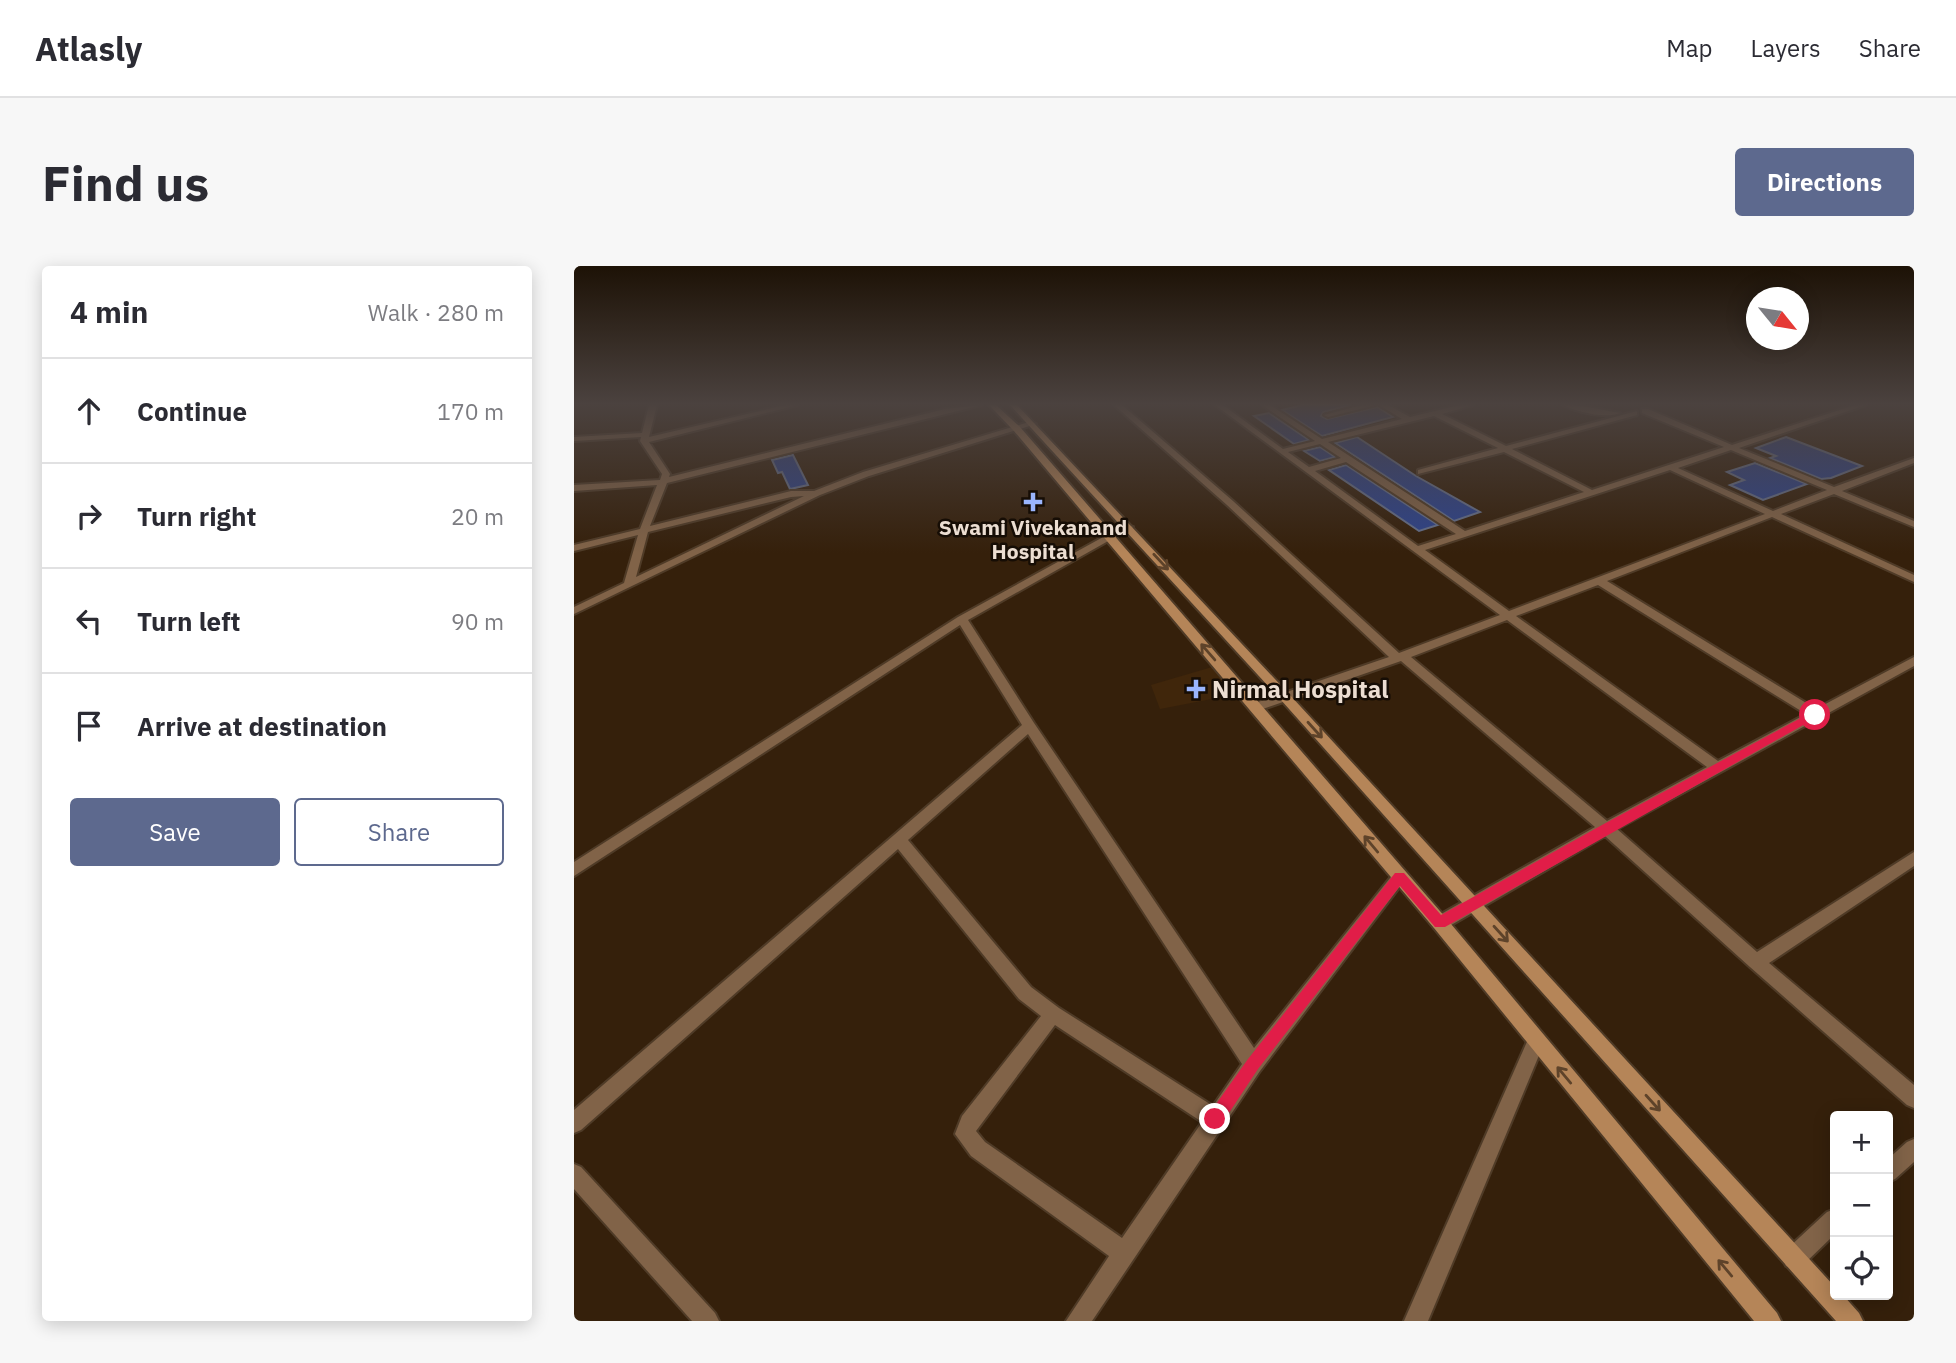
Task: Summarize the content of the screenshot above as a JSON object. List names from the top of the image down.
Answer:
{
  "places": {
    "health": ["Swami Vivekanand Hospital", "Nirmal Hospital"]
  },
  "north": "bottom right",
  "page": {
    "header": "Atlasly",
    "nav": ["Map", "Layers", "Share"],
    "buttons": [
      "Directions",
      ["Save", "Share"]
    ],
    "title": "Find us",
    "heading": ["4 min", "Walk · 280 m"],
    "list": [
      ["Continue", "170 m"],
      ["Turn right", "20 m"],
      ["Turn left", "90 m"],
      "Arrive at destination"
    ],
    "map_buttons": ["+", "−"]
  }
}
